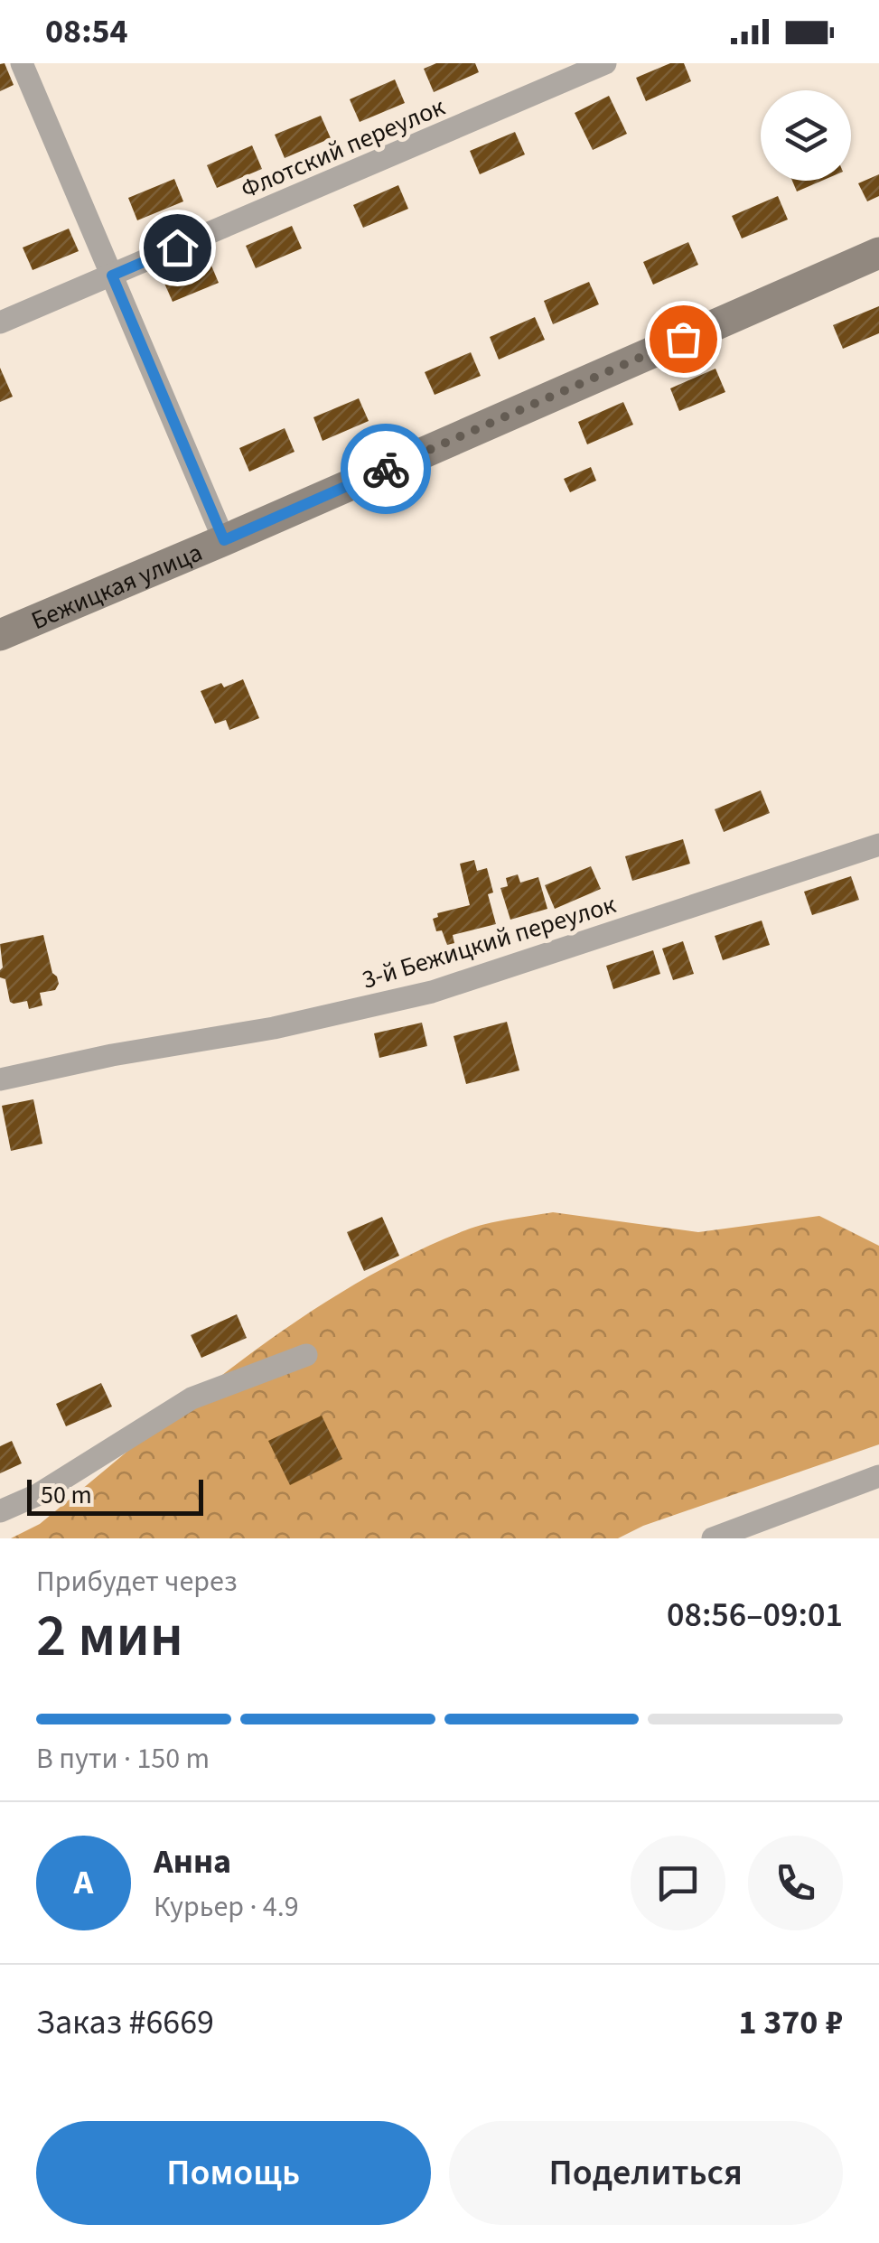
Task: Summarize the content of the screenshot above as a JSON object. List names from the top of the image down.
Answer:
{
  "streets": {
    "street": ["Флотский переулок", "Бежицкая улица", "3-й Бежицкий переулок"]
  },
  "scale_bar": "50 m",
  "page": {
    "status": "08:54",
    "scale": "50 m",
    "heading": ["2 мин", "Прибудет через", "08:56–09:01"],
    "panel": [
      "Анна",
      "Курьер · 4.9",
      "Заказ #6669",
      "1 370 ₽"
    ],
    "bar": "В пути · 150 m",
    "round": "А",
    "buttons": ["Помощь", "Поделиться"]
  }
}
